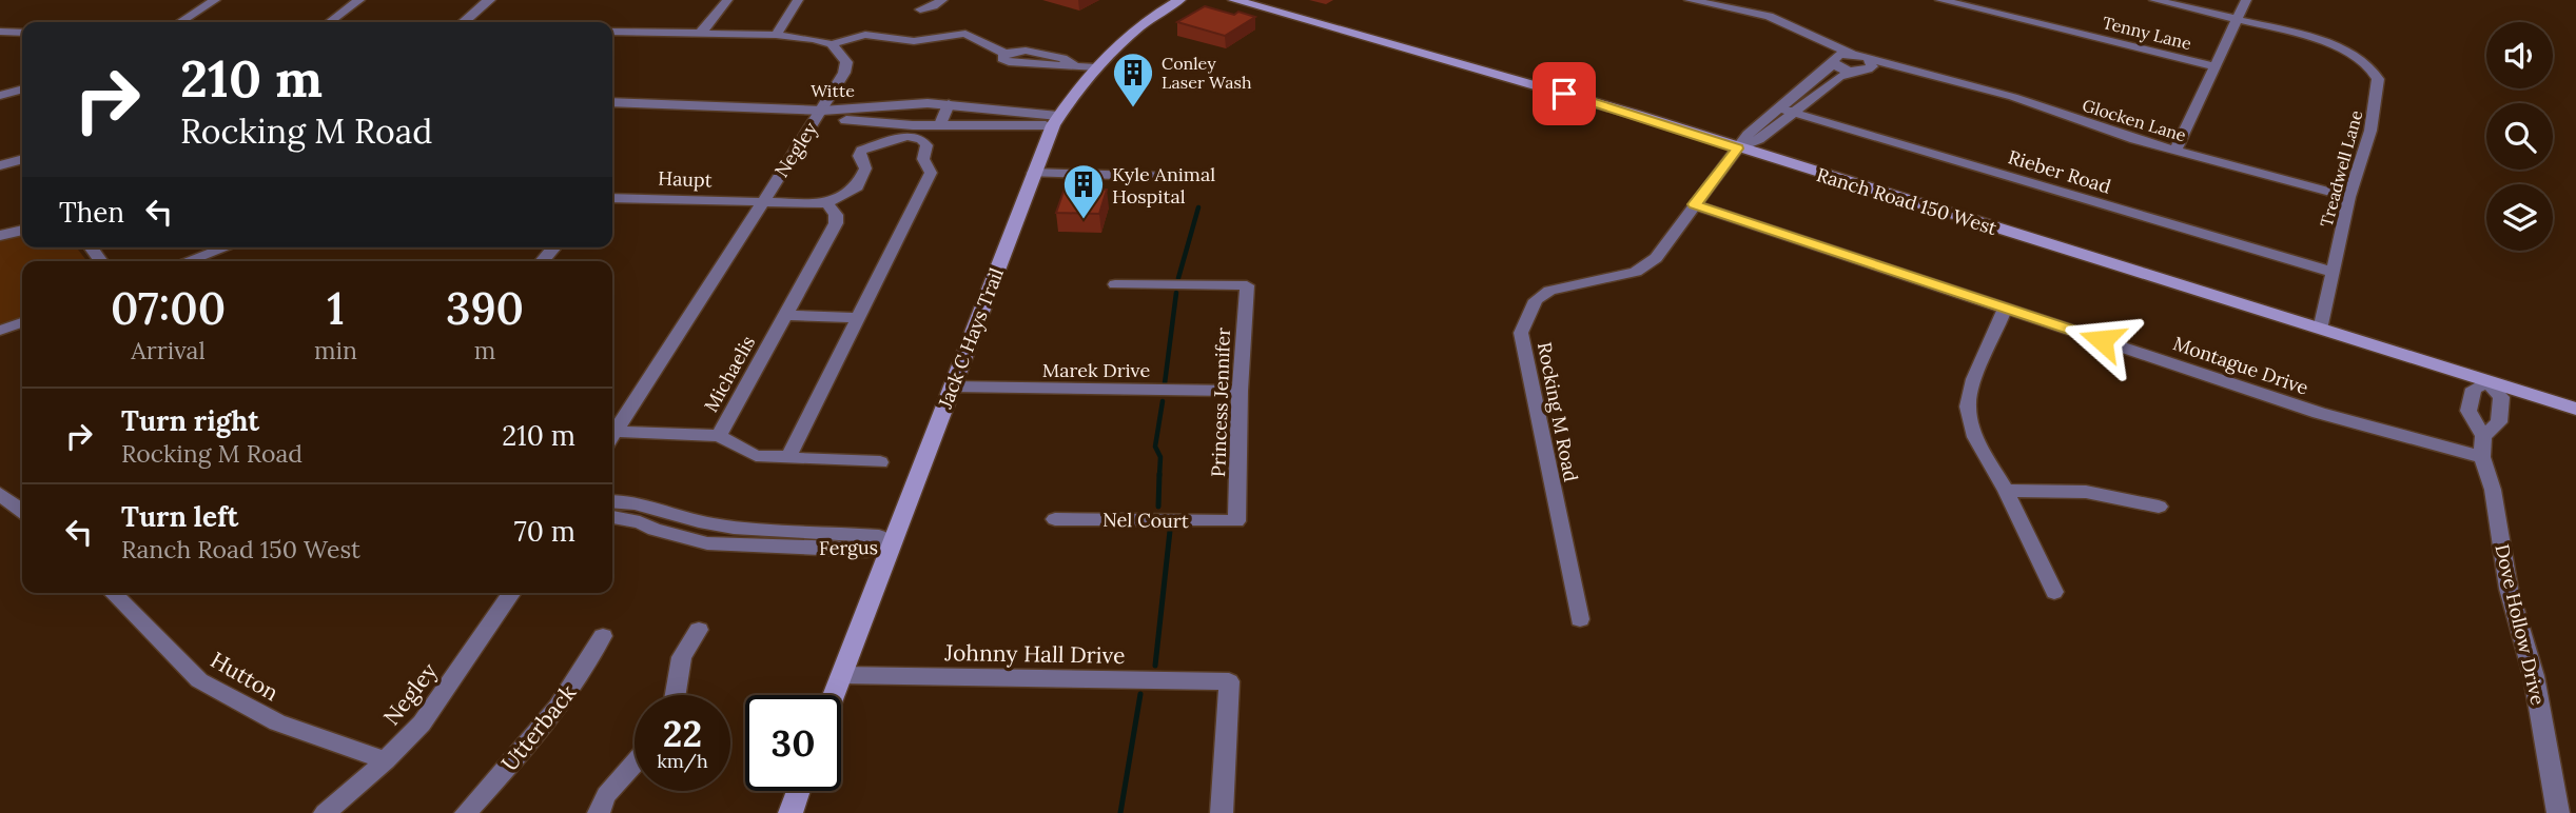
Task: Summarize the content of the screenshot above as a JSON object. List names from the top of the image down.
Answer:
{
  "streets": {
    "main road": ["Ranch Road 150 West", "Jack C Hays Trail"],
    "street": [
      "Tenny Lane",
      "Witte",
      "Glocken Lane",
      "Negley",
      "Treadwell Lane",
      "Rieber Road",
      "Haupt",
      "Montague Drive",
      "Marek Drive",
      "Michaelis",
      "Princess Jennifer",
      "Rocking M Road",
      "Nel Court",
      "Fergus",
      "Dove Hollow Drive",
      "Johnny Hall Drive",
      "Hutton",
      "Utterback"
    ]
  },
  "crossings": [
    ["Witte", "Negley"],
    ["Witte", "Jack C Hays Trail"],
    ["Glocken Lane", "Treadwell Lane"],
    ["Negley", "Haupt"],
    ["Negley", "Hutton"],
    ["Treadwell Lane", "Rieber Road"],
    ["Treadwell Lane", "Ranch Road 150 West"],
    ["Rieber Road", "Rocking M Road"],
    ["Haupt", "Michaelis"],
    ["Ranch Road 150 West", "Rocking M Road"],
    ["Ranch Road 150 West", "Dove Hollow Drive"],
    ["Jack C Hays Trail", "Marek Drive"],
    ["Jack C Hays Trail", "Fergus"],
    ["Jack C Hays Trail", "Johnny Hall Drive"],
    ["Montague Drive", "Rocking M Road"],
    ["Montague Drive", "Dove Hollow Drive"],
    ["Marek Drive", "Princess Jennifer"],
    ["Princess Jennifer", "Nel Court"]
  ],
  "places": {
    "building": ["Conley Laser Wash", "Kyle Animal Hospital"]
  },
  "page": {
    "turn": ["210 m", "Rocking M Road"],
    "then": "Then",
    "eta": [
      "07:00",
      "Arrival",
      "1",
      "min",
      "390",
      "m"
    ],
    "list": [
      {
        "name": "Turn right",
        "note": "Rocking M Road",
        "value": "210 m"
      },
      {
        "name": "Turn left",
        "note": "Ranch Road 150 West",
        "value": "70 m"
      }
    ],
    "speed": "22 km/h",
    "limit": "30"
  }
}
